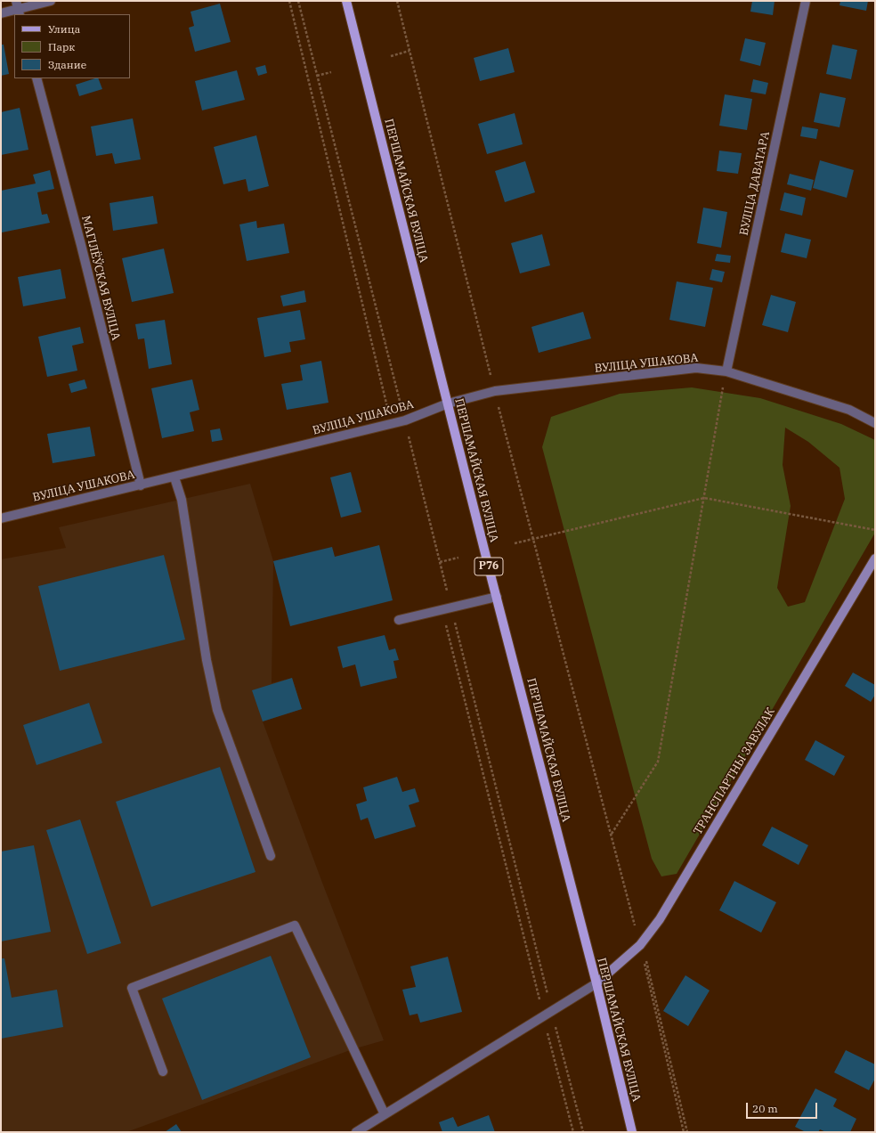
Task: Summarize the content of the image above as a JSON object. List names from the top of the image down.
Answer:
{
  "streets": {
    "main road": ["ПЕРШАМАЙСКАЯ ВУЛІЦА", "Р76", "ТРАНСПАРТНЫ ЗАВУЛАК"],
    "street": ["ВУЛІЦА ДАВАТАРА", "МАГІЛЁЎСКАЯ ВУЛІЦА", "ВУЛІЦА УШАКОВА"]
  },
  "crossings": [
    ["ВУЛІЦА ДАВАТАРА", "ВУЛІЦА УШАКОВА"],
    ["ПЕРШАМАЙСКАЯ ВУЛІЦА", "ВУЛІЦА УШАКОВА"],
    ["ПЕРШАМАЙСКАЯ ВУЛІЦА", "ТРАНСПАРТНЫ ЗАВУЛАК"],
    ["МАГІЛЁЎСКАЯ ВУЛІЦА", "ВУЛІЦА УШАКОВА"]
  ],
  "legend": ["Улица", "Парк", "Здание"],
  "scale_bar": "20 m"
}
